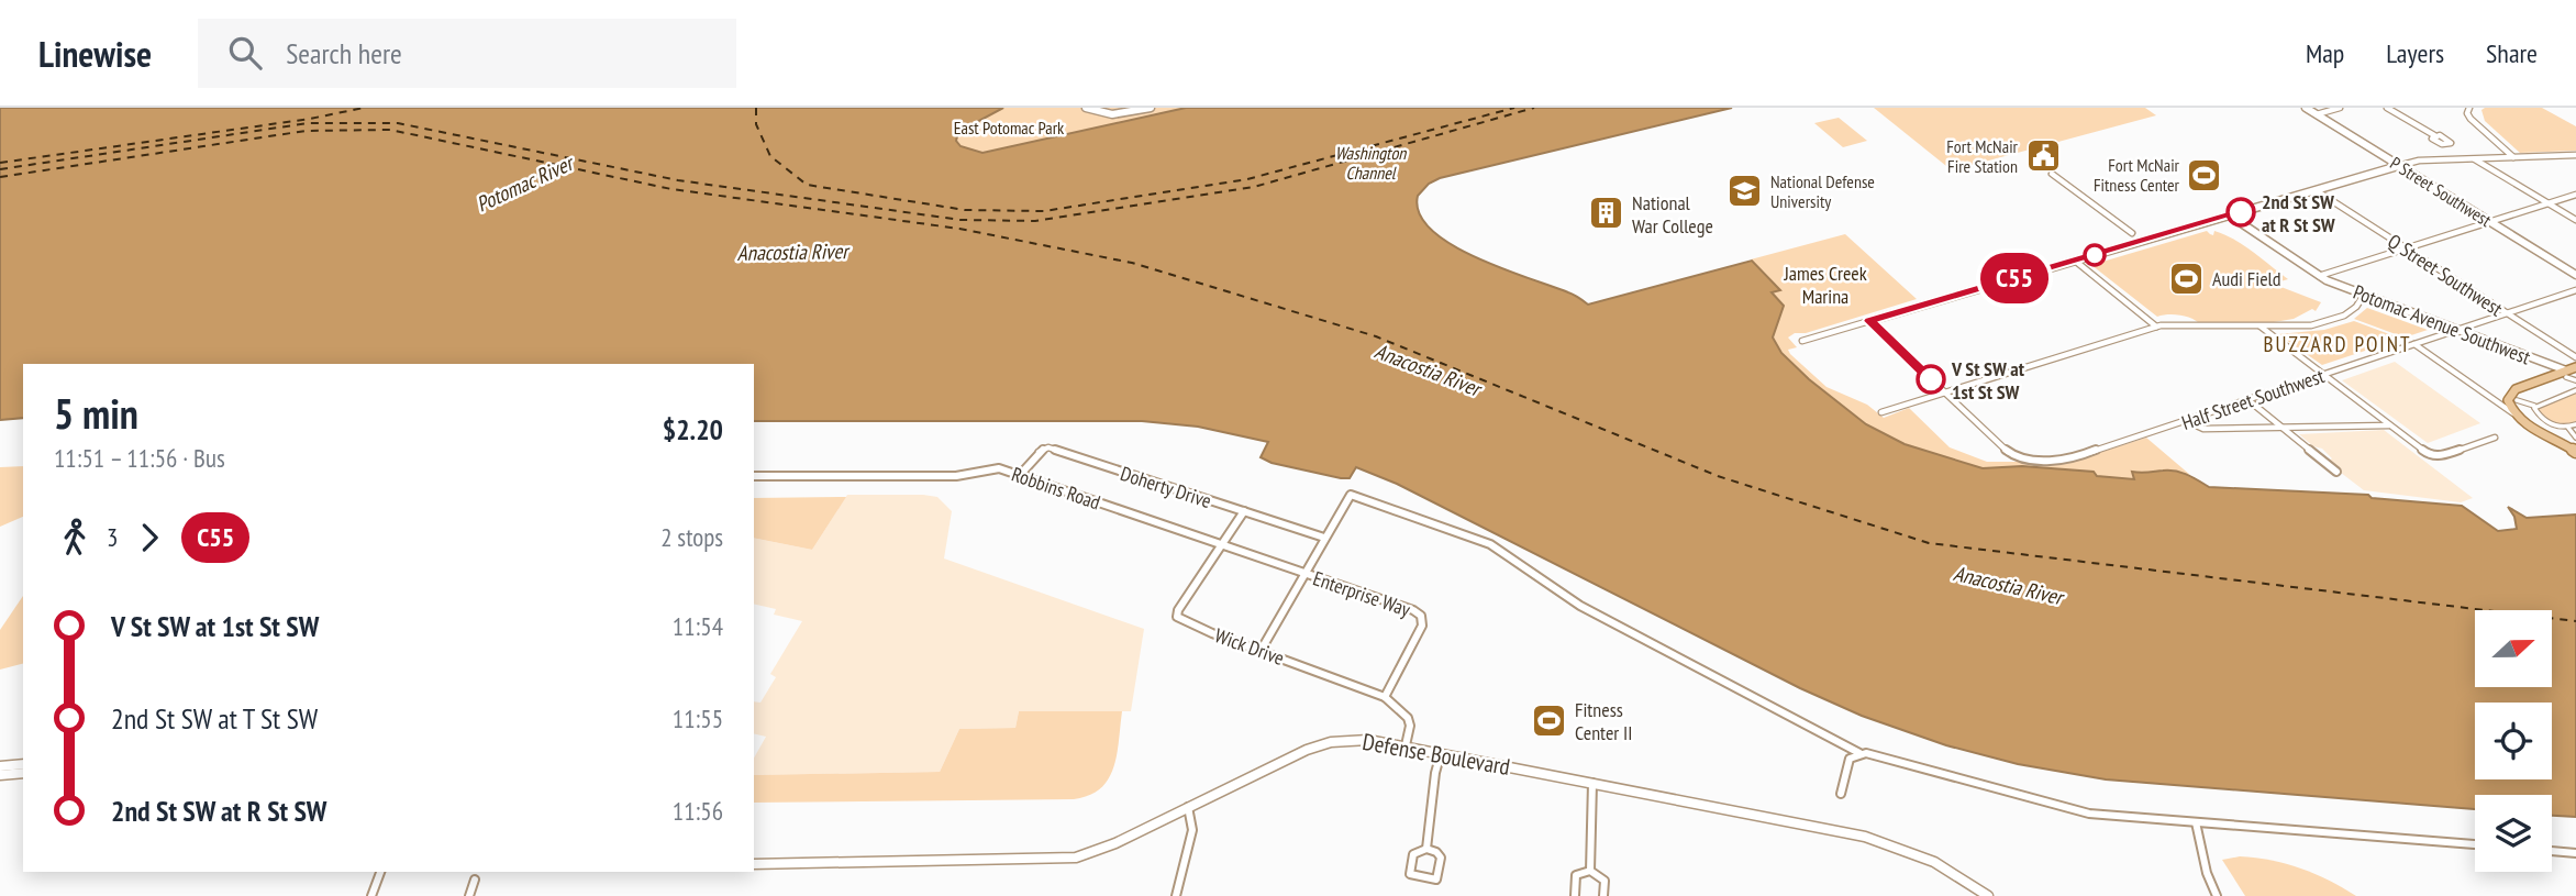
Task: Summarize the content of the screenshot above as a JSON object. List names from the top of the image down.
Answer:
{
  "streets": {
    "street": [
      "P Street Southwest",
      "Q Street Southwest",
      "Potomac Avenue Southwest",
      "Half Street Southwest",
      "Doherty Drive",
      "Robbins Road",
      "Enterprise Way",
      "Wick Drive",
      "Defense Boulevard"
    ]
  },
  "crossings": [
    ["Q Street Southwest", "Half Street Southwest"],
    ["Potomac Avenue Southwest", "Half Street Southwest"],
    ["Doherty Drive", "Robbins Road"],
    ["Doherty Drive", "Wick Drive"],
    ["Robbins Road", "Enterprise Way"],
    ["Robbins Road", "Wick Drive"],
    ["Enterprise Way", "Wick Drive"],
    ["Wick Drive", "Defense Boulevard"]
  ],
  "districts": ["BUZZARD POINT"],
  "water": ["Washington Channel", "Potomac River", "Anacostia River"],
  "parks": ["East Potomac Park", "James Creek Marina"],
  "places": {
    "public building": ["Fort McNair Fire Station"],
    "sports": ["Fort McNair Fitness Center", "Audi Field", "Fitness Center II"],
    "school or university": ["National Defense University"],
    "other": ["2nd St SW at R St SW", "V St SW at 1st St SW"],
    "building": ["National War College"]
  },
  "lines": ["bus line C55"],
  "north": "right",
  "page": {
    "header": "Linewise",
    "search": "Search here",
    "nav": ["Map", "Layers", "Share"],
    "on_map": "C55",
    "heading": ["5 min", "11:51 – 11:56 · Bus", "$2.20"],
    "legs": ["3", "C55", "2 stops"],
    "list": [
      {
        "name": "V St SW at 1st St SW",
        "value": "11:54"
      },
      {
        "name": "2nd St SW at T St SW",
        "value": "11:55"
      },
      {
        "name": "2nd St SW at R St SW",
        "value": "11:56"
      }
    ]
  }
}
